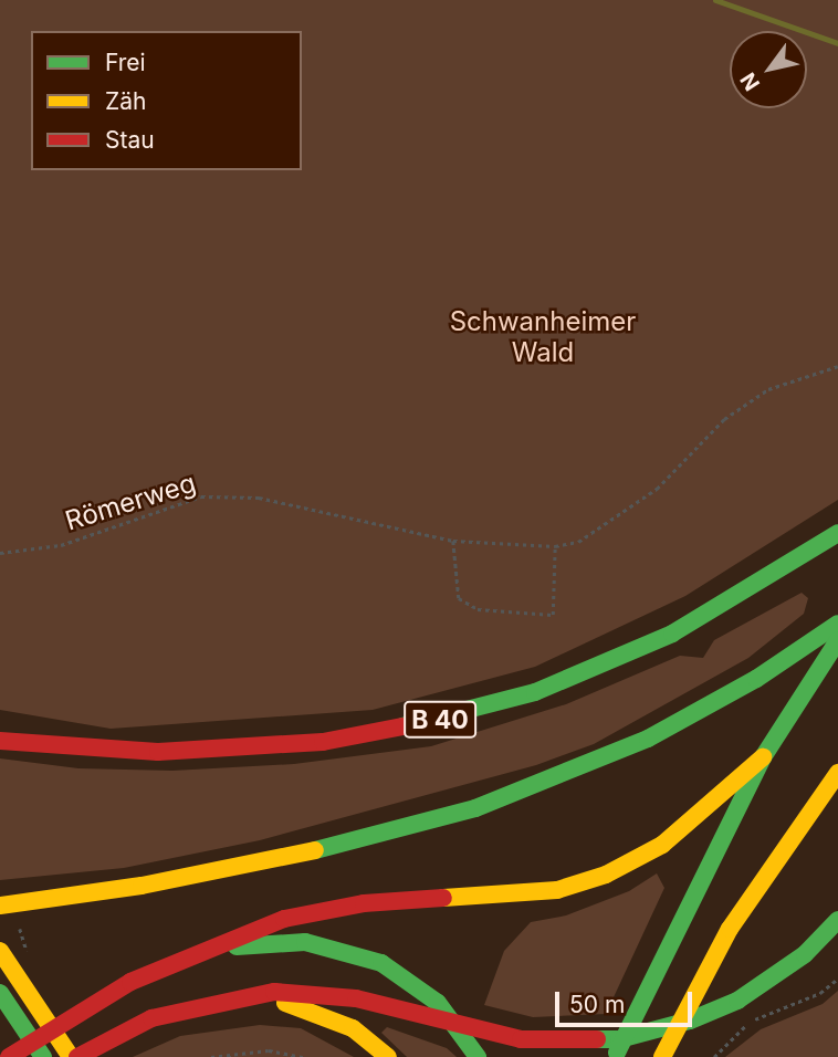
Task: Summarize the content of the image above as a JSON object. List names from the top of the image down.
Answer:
{
  "streets": {
    "main road": ["B 40"],
    "path": ["Römerweg"]
  },
  "parks": ["Schwanheimer Wald"],
  "legend": ["Frei", "Zäh", "Stau"],
  "scale_bar": "50 m",
  "north": "bottom left"
}
